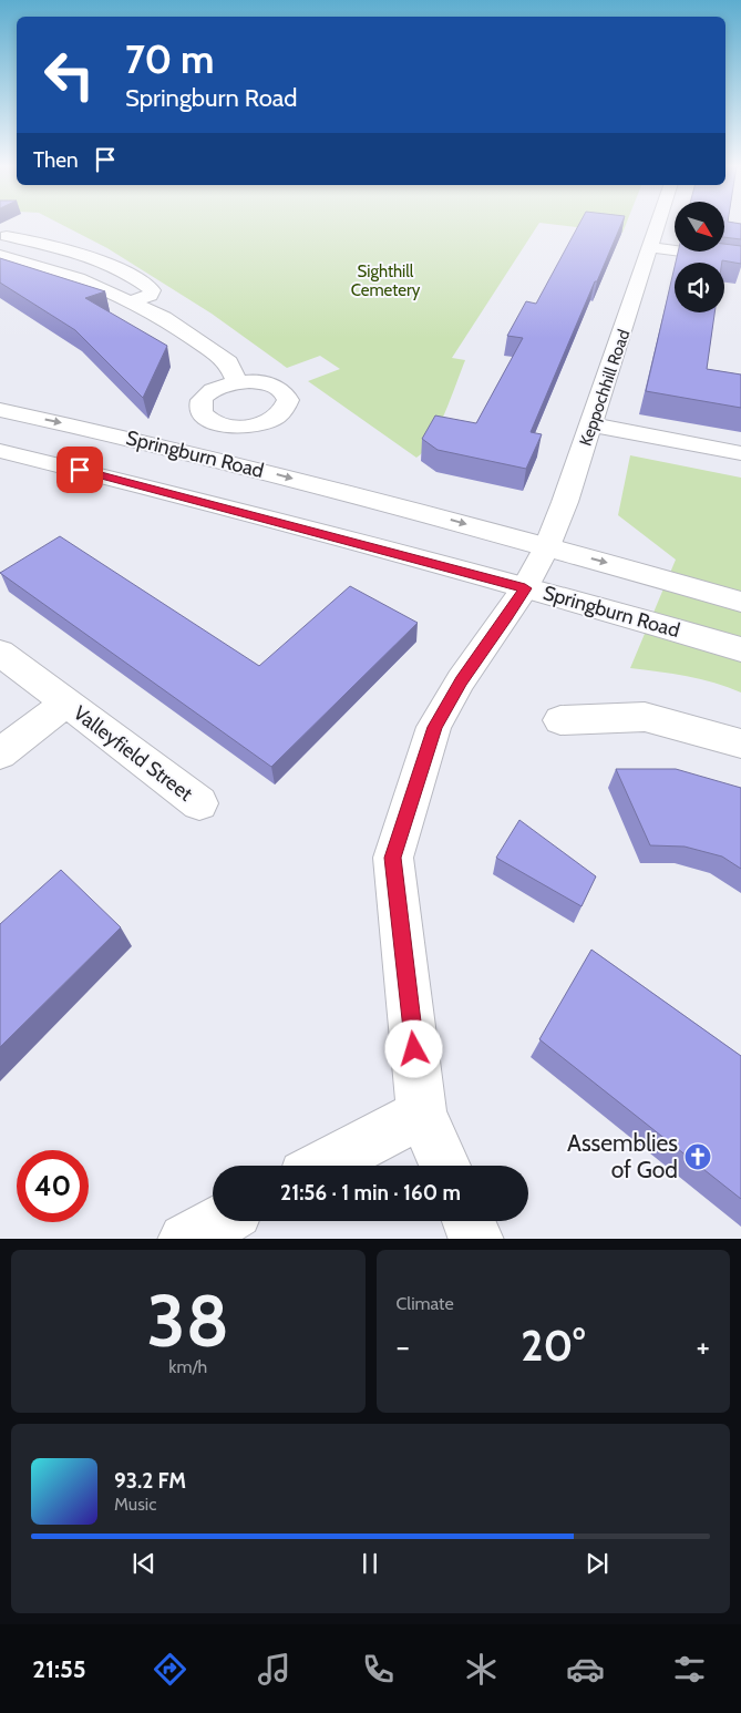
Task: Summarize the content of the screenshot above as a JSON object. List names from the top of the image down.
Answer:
{
  "streets": {
    "street": ["Keppochhill Road", "Springburn Road", "Valleyfield Street"]
  },
  "crossings": [
    ["Keppochhill Road", "Springburn Road"]
  ],
  "parks": ["Sighthill Cemetery"],
  "places": {
    "church": ["Assemblies of God"]
  },
  "north": "bottom right",
  "page": {
    "turn": ["70 m", "Springburn Road"],
    "then": "Then",
    "limit": "40",
    "trip": "21:56 · 1 min · 160 m",
    "tile": [
      ["38", "km/h"],
      "Climate"
    ],
    "heat": ["−", "20°", "+"],
    "song": ["93.2 FM", "Music"],
    "tabs": "21:55"
  }
}
